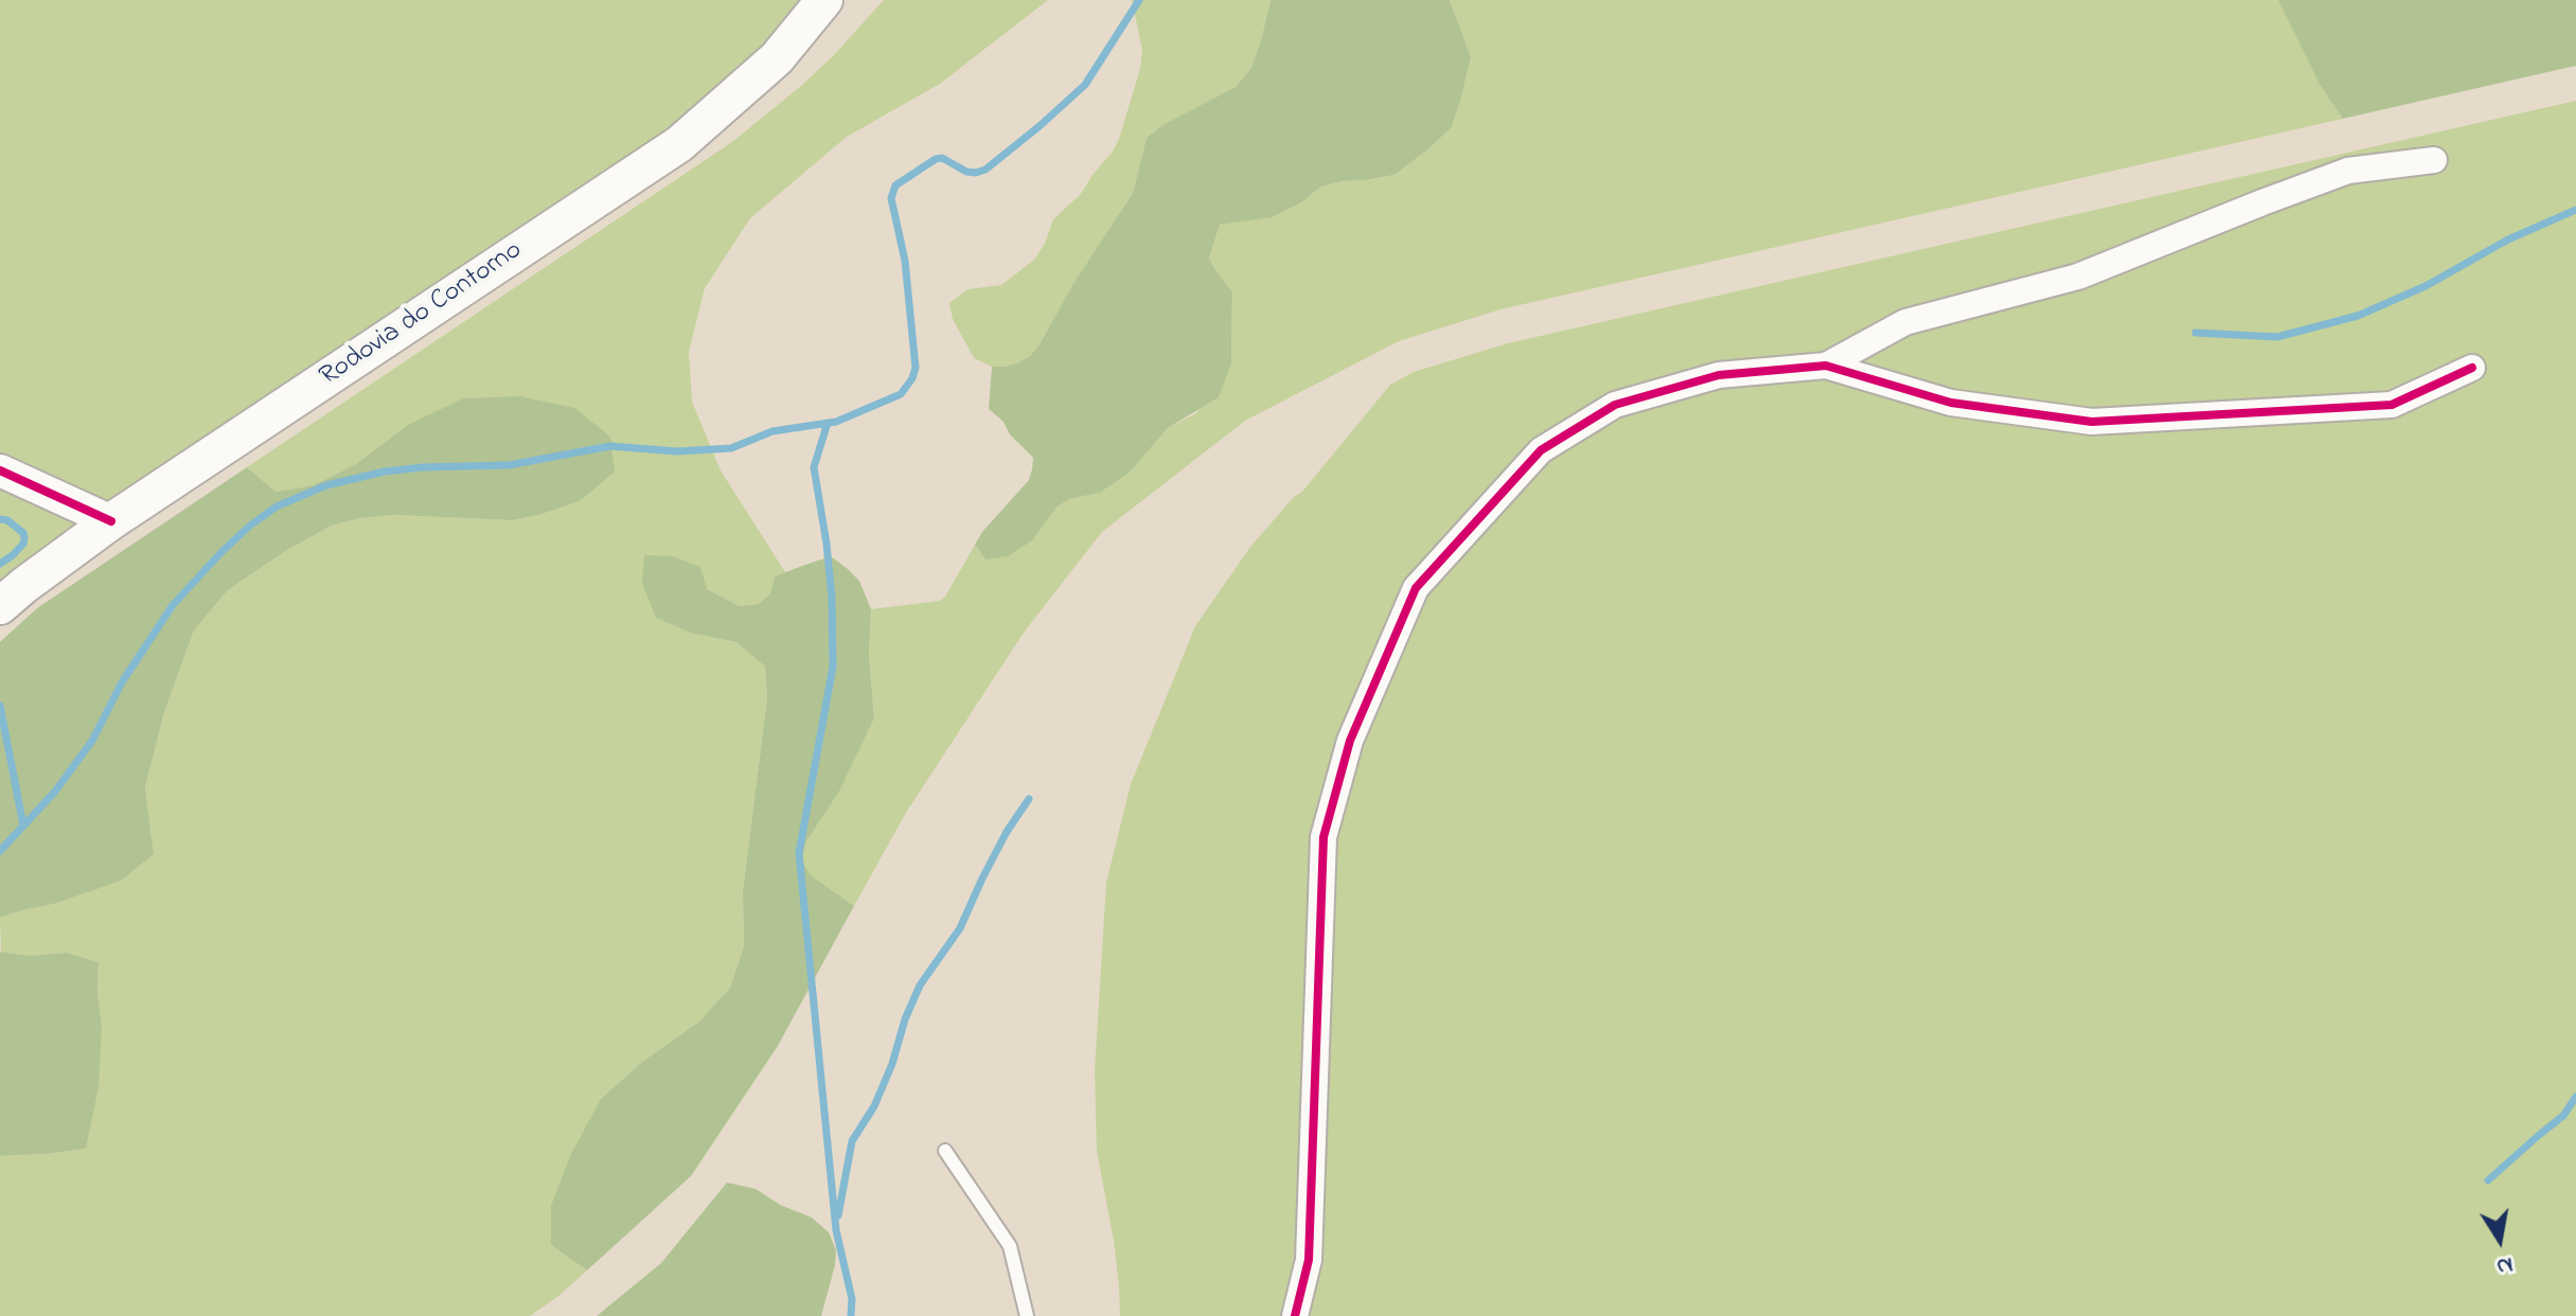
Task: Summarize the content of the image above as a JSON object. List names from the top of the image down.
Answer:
{
  "streets": {
    "main road": ["Rodovia do Contorno"]
  },
  "north": "bottom"
}
